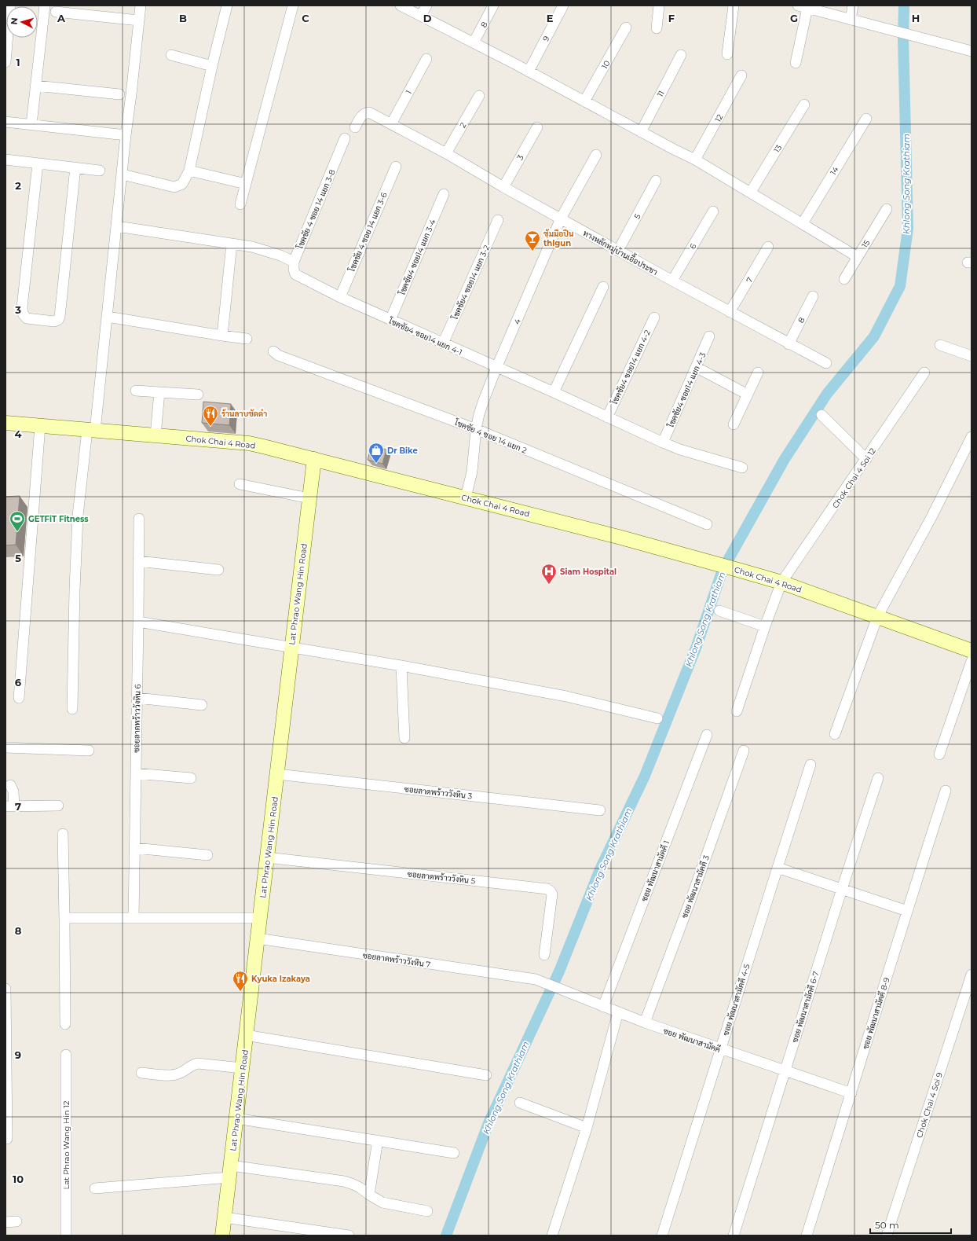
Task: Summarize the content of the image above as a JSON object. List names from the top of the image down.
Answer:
{
  "streets": {
    "main road": ["Chok Chai 4 Road", "Lat Phrao Wang Hin Road"],
    "street": [
      "8",
      "9",
      "10",
      "1",
      "11",
      "12",
      "2",
      "13",
      "3",
      "14",
      "โชคชัย 4 ซอย 14 แยก 3-8",
      "5",
      "โชคชัย 4 ซอย 14 แยก 3-6",
      "15",
      "6",
      "ทางหลักหมู่บ้านเอื้อประชา",
      "โชคชัย4 ซอย14 แยก 3-4",
      "7",
      "โชคชัย4 ซอย14 แยก 3-2",
      "4",
      "โชคชัย4 ซอย14 แยก 4-1",
      "โชคชัย4 ซอย14 แยก 4-2",
      "โชคชัย4 ซอย14 แยก 4-3",
      "โชคชัย 4 ซอย 14 แยก 2",
      "Chok Chai 4 Soi 12",
      "ซอยลาดพร้าววังหิน 6",
      "ซอยลาดพร้าววังหิน 3",
      "ซอย พัฒนาสามัคคี 1",
      "ซอยลาดพร้าววังหิน 5",
      "ซอย พัฒนาสามัคคี 3",
      "ซอยลาดพร้าววังหิน 7",
      "ซอย พัฒนาสามัคคี 4-5",
      "ซอย พัฒนาสามัคคี 6-7",
      "ซอย พัฒนาสามัคคี 8-9",
      "ซอย พัฒนาสามัคคี",
      "Chok Chai 4 Soi 9",
      "Lat Phrao Wang Hin 12"
    ]
  },
  "crossings": [
    ["8", "ทางหลักหมู่บ้านเอื้อประชา"],
    ["1", "ทางหลักหมู่บ้านเอื้อประชา"],
    ["2", "ทางหลักหมู่บ้านเอื้อประชา"],
    ["3", "ทางหลักหมู่บ้านเอื้อประชา"],
    ["โชคชัย 4 ซอย 14 แยก 3-8", "โชคชัย4 ซอย14 แยก 4-1"],
    ["5", "ทางหลักหมู่บ้านเอื้อประชา"],
    ["โชคชัย 4 ซอย 14 แยก 3-6", "โชคชัย4 ซอย14 แยก 4-1"],
    ["6", "ทางหลักหมู่บ้านเอื้อประชา"],
    ["ทางหลักหมู่บ้านเอื้อประชา", "7"],
    ["ทางหลักหมู่บ้านเอื้อประชา", "4"],
    ["โชคชัย4 ซอย14 แยก 3-4", "โชคชัย4 ซอย14 แยก 4-1"],
    ["โชคชัย4 ซอย14 แยก 3-2", "โชคชัย4 ซอย14 แยก 4-1"],
    ["4", "โชคชัย4 ซอย14 แยก 4-1"],
    ["4", "โชคชัย 4 ซอย 14 แยก 2"],
    ["4", "Chok Chai 4 Road"],
    ["โชคชัย4 ซอย14 แยก 4-1", "โชคชัย4 ซอย14 แยก 4-2"],
    ["โชคชัย4 ซอย14 แยก 4-1", "โชคชัย4 ซอย14 แยก 4-3"],
    ["Chok Chai 4 Road", "Chok Chai 4 Soi 12"],
    ["Chok Chai 4 Road", "Lat Phrao Wang Hin Road"],
    ["Lat Phrao Wang Hin Road", "ซอยลาดพร้าววังหิน 3"],
    ["Lat Phrao Wang Hin Road", "ซอยลาดพร้าววังหิน 5"],
    ["Lat Phrao Wang Hin Road", "ซอยลาดพร้าววังหิน 7"],
    ["ซอย พัฒนาสามัคคี 1", "ซอย พัฒนาสามัคคี"],
    ["ซอย พัฒนาสามัคคี 3", "ซอย พัฒนาสามัคคี"],
    ["ซอยลาดพร้าววังหิน 7", "ซอย พัฒนาสามัคคี"],
    ["ซอย พัฒนาสามัคคี 4-5", "ซอย พัฒนาสามัคคี"],
    ["ซอย พัฒนาสามัคคี 6-7", "ซอย พัฒนาสามัคคี"],
    ["ซอย พัฒนาสามัคคี 8-9", "ซอย พัฒนาสามัคคี"]
  ],
  "water": ["Khlong Song Krathiam"],
  "places": {
    "bar": ["ซุ้มมือปืน thlgun"],
    "restaurant": ["ร้านลาบซัดดำ", "Kyuka Izakaya"],
    "shop": ["Dr Bike"],
    "sports": ["GETFiT Fitness"],
    "hospital": ["Siam Hospital"]
  },
  "scale_bar": "50 m",
  "north": "left",
  "grid": {
    "columns": [
      "A",
      "B",
      "C",
      "D",
      "E",
      "F",
      "G",
      "H"
    ],
    "rows": [
      "1",
      "2",
      "3",
      "4",
      "5",
      "6",
      "7",
      "8",
      "9",
      "10"
    ]
  }
}
